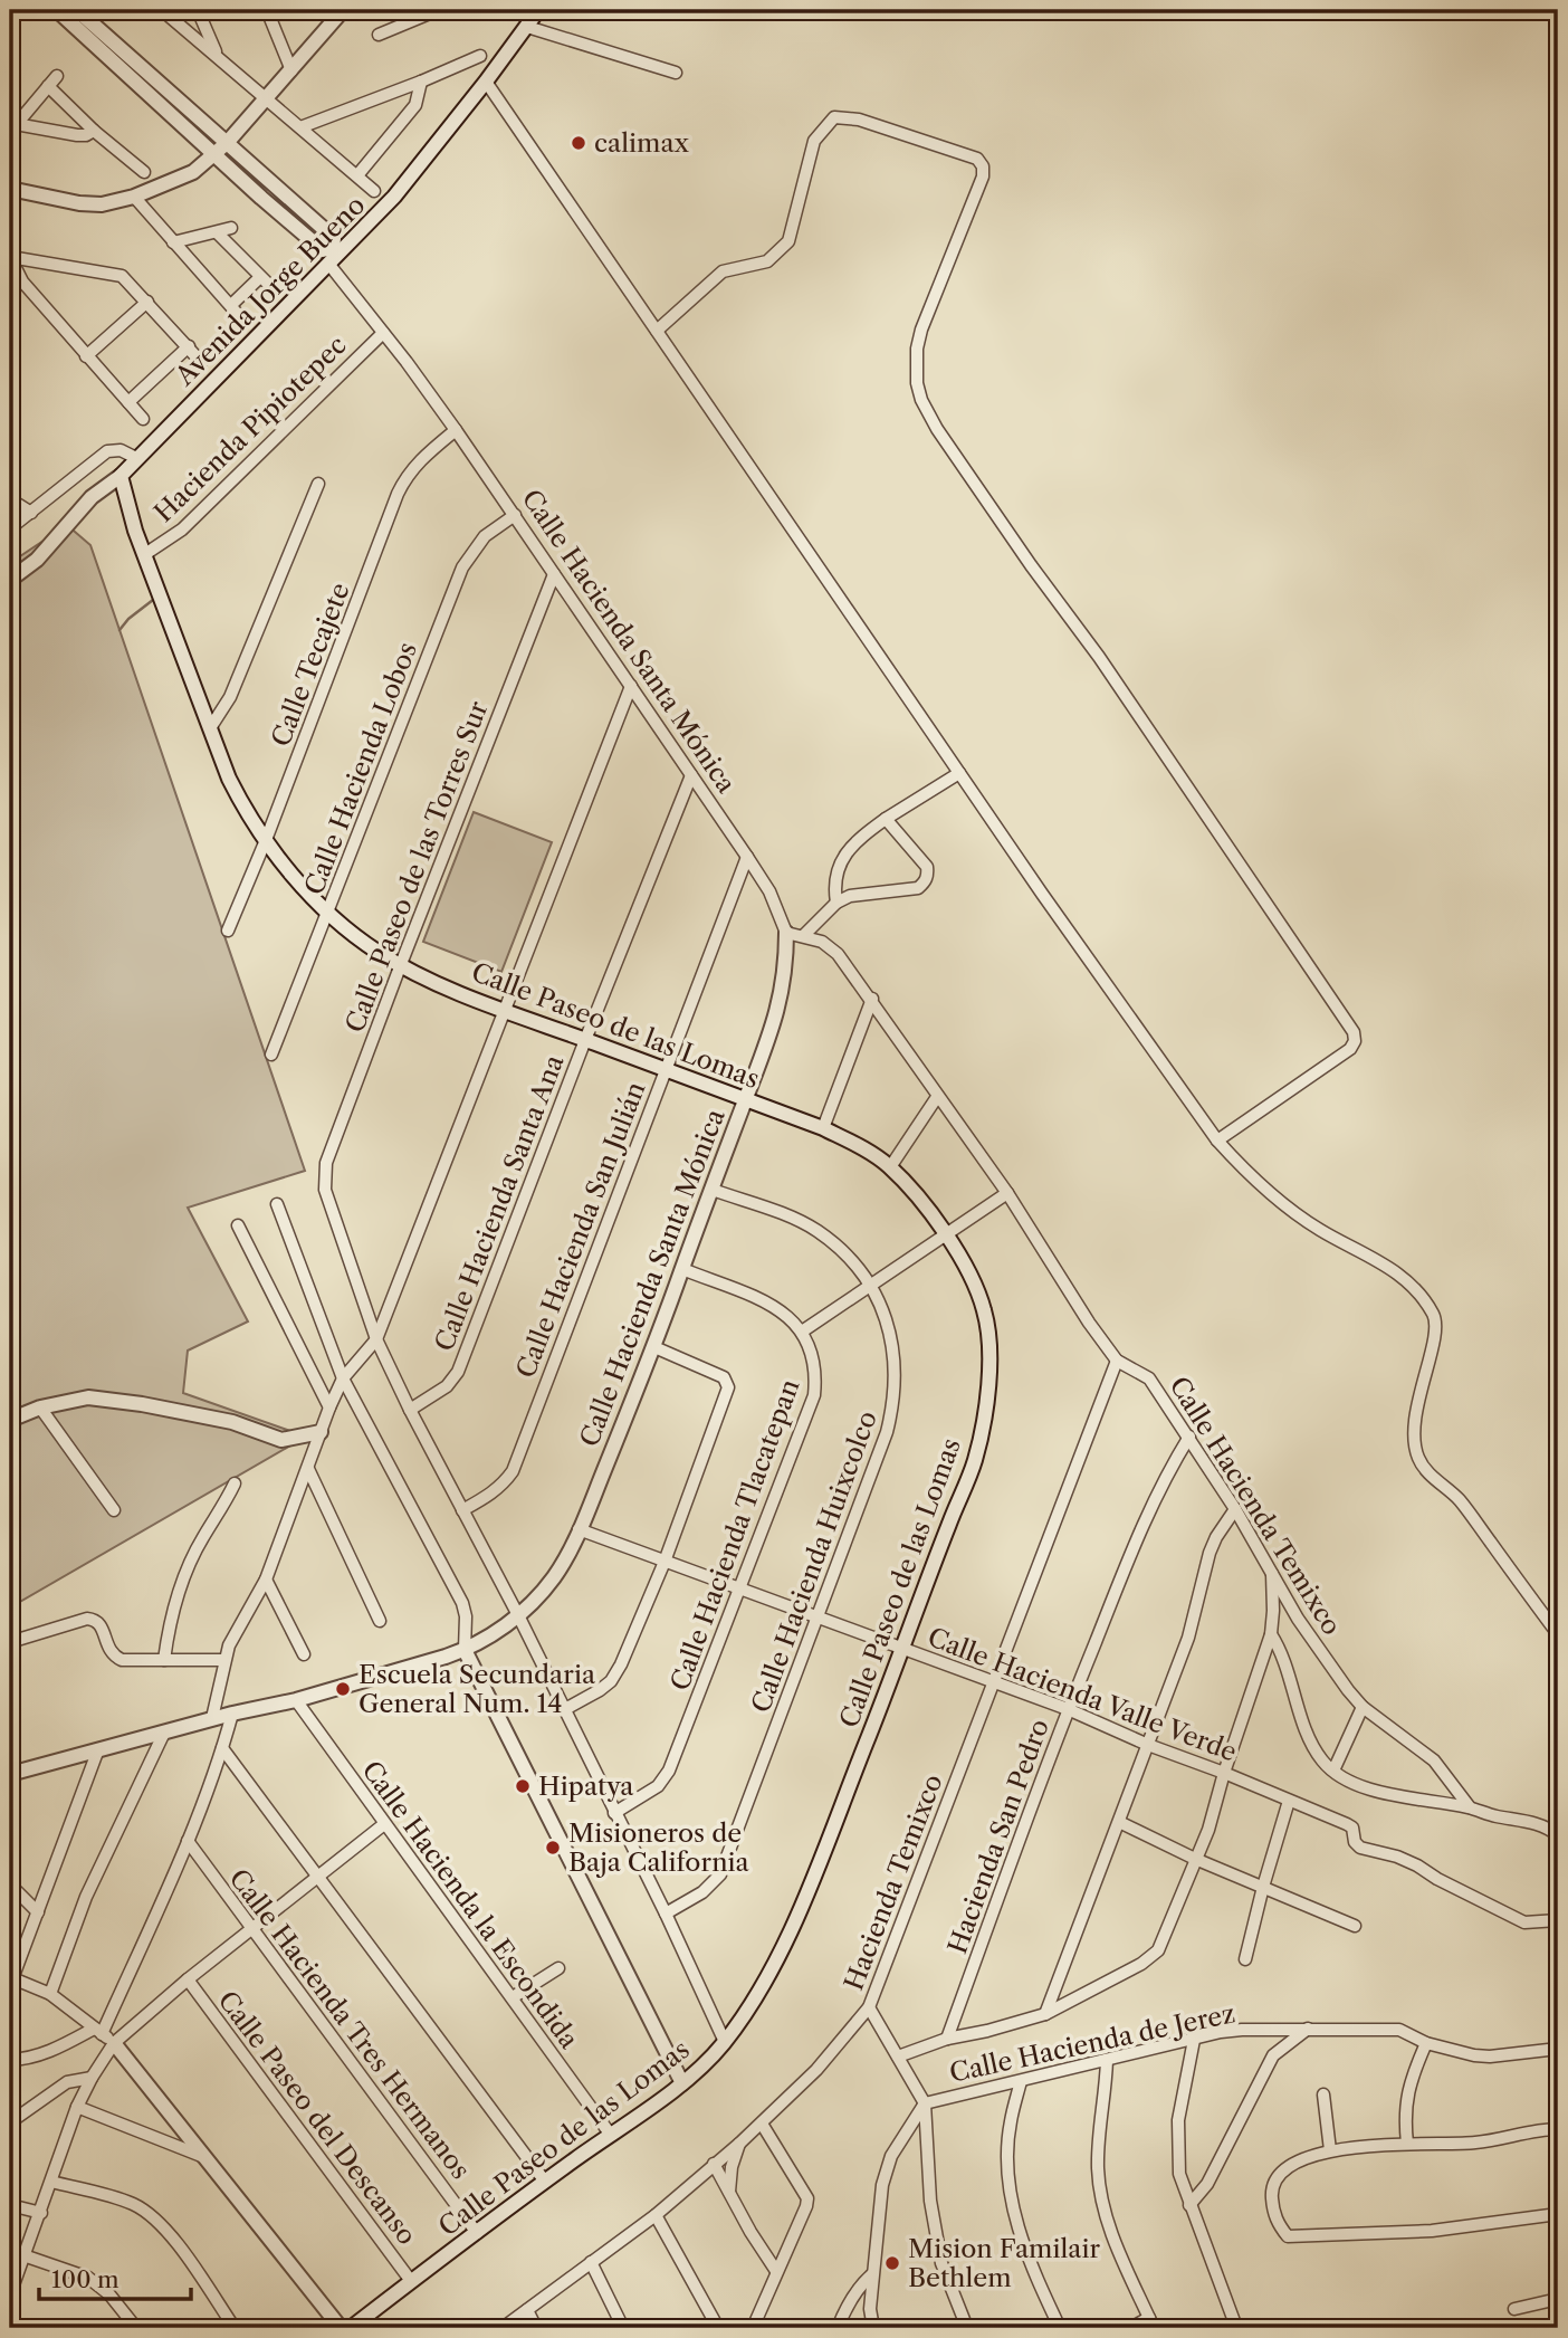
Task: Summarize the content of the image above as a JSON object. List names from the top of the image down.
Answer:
{
  "streets": {
    "street": [
      "Avenida Jorge Bueno",
      "Hacienda Pipiotepec",
      "Calle Hacienda Santa Mónica",
      "Calle Tecajete",
      "Calle Hacienda Lobos",
      "Calle Paseo de las Torres Sur",
      "Calle Paseo de las Lomas",
      "Calle Hacienda Santa Ana",
      "Calle Hacienda San Julián",
      "Calle Hacienda Temixco",
      "Calle Hacienda Tlacatepan",
      "Calle Hacienda Huixcolco",
      "Calle Hacienda Valle Verde",
      "Hacienda San Pedro",
      "Hacienda Temixco",
      "Calle Hacienda la Escondida",
      "Calle Hacienda Tres Hermanos",
      "Calle Hacienda de Jerez",
      "Calle Paseo del Descanso"
    ]
  },
  "crossings": [
    ["Avenida Jorge Bueno", "Calle Hacienda Santa Mónica"],
    ["Avenida Jorge Bueno", "Calle Paseo de las Lomas"],
    ["Hacienda Pipiotepec", "Calle Hacienda Santa Mónica"],
    ["Hacienda Pipiotepec", "Calle Paseo de las Lomas"],
    ["Calle Hacienda Santa Mónica", "Calle Tecajete"],
    ["Calle Hacienda Santa Mónica", "Calle Hacienda Lobos"],
    ["Calle Hacienda Santa Mónica", "Calle Paseo de las Torres Sur"],
    ["Calle Hacienda Santa Mónica", "Calle Paseo de las Lomas"],
    ["Calle Hacienda Santa Mónica", "Calle Hacienda Santa Ana"],
    ["Calle Hacienda Santa Mónica", "Calle Hacienda San Julián"],
    ["Calle Hacienda Santa Mónica", "Calle Hacienda Temixco"],
    ["Calle Hacienda Santa Mónica", "Calle Hacienda Huixcolco"],
    ["Calle Hacienda Santa Mónica", "Calle Hacienda Valle Verde"],
    ["Calle Hacienda Santa Mónica", "Calle Hacienda la Escondida"],
    ["Calle Tecajete", "Calle Paseo de las Lomas"],
    ["Calle Hacienda Lobos", "Calle Paseo de las Lomas"],
    ["Calle Paseo de las Torres Sur", "Calle Paseo de las Lomas"],
    ["Calle Paseo de las Lomas", "Calle Hacienda Santa Ana"],
    ["Calle Paseo de las Lomas", "Calle Hacienda San Julián"],
    ["Calle Paseo de las Lomas", "Calle Hacienda Valle Verde"],
    ["Calle Paseo de las Lomas", "Calle Hacienda la Escondida"],
    ["Calle Paseo de las Lomas", "Calle Hacienda Tres Hermanos"],
    ["Calle Paseo de las Lomas", "Calle Paseo del Descanso"],
    ["Calle Hacienda Temixco", "Hacienda San Pedro"],
    ["Calle Hacienda Temixco", "Hacienda Temixco"],
    ["Calle Hacienda Tlacatepan", "Calle Hacienda Valle Verde"],
    ["Calle Hacienda Huixcolco", "Calle Hacienda Valle Verde"],
    ["Calle Hacienda Valle Verde", "Hacienda San Pedro"],
    ["Calle Hacienda Valle Verde", "Hacienda Temixco"]
  ],
  "places": [
    "calimax",
    "Escuela Secundaria General Num. 14",
    "Hipatya",
    "Misioneros de Baja California",
    "Mision Familair Bethlem"
  ],
  "scale_bar": "100 m"
}
